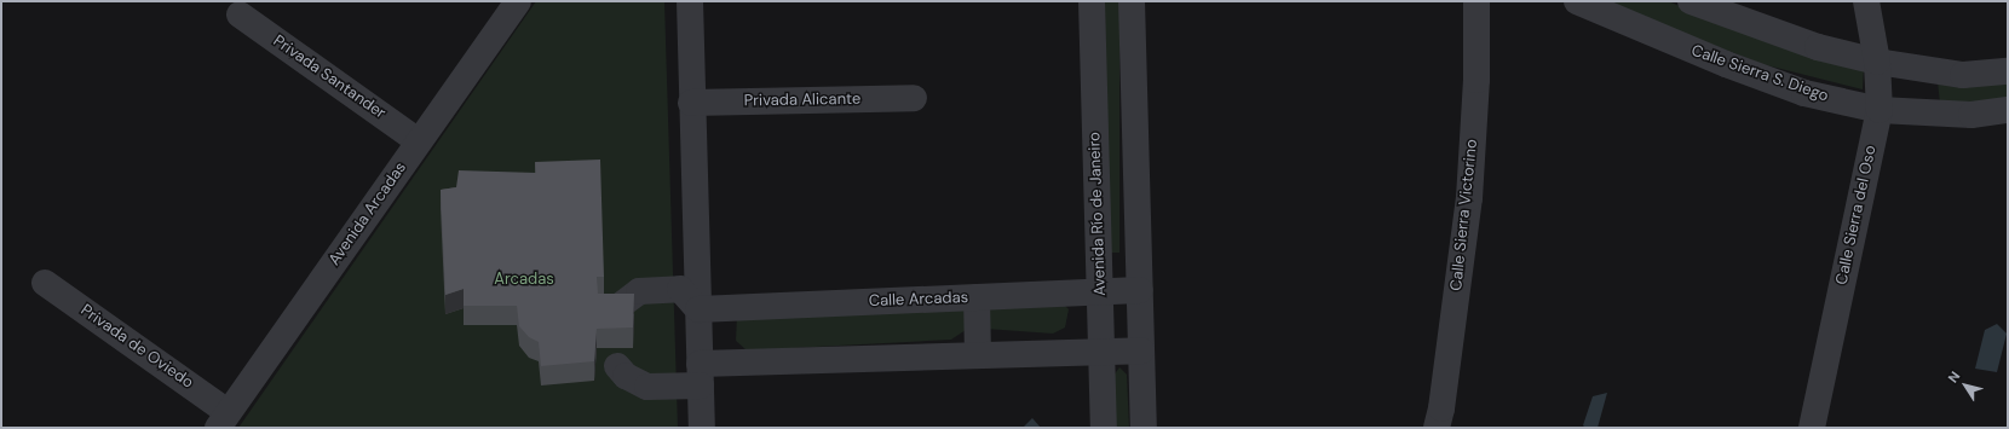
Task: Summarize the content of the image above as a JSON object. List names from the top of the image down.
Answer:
{
  "streets": {
    "street": [
      "Calle Sierra S. Diego",
      "Privada Santander",
      "Privada Alicante",
      "Avenida Arcadas",
      "Avenida Río de Janeiro",
      "Calle Sierra Victorino",
      "Calle Sierra del Oso",
      "Calle Arcadas",
      "Privada de Oviedo"
    ]
  },
  "crossings": [
    ["Calle Sierra S. Diego", "Calle Sierra del Oso"],
    ["Privada Santander", "Avenida Arcadas"],
    ["Avenida Arcadas", "Privada de Oviedo"],
    ["Avenida Río de Janeiro", "Calle Arcadas"]
  ],
  "parks": ["Arcadas"],
  "north": "top left"
}
